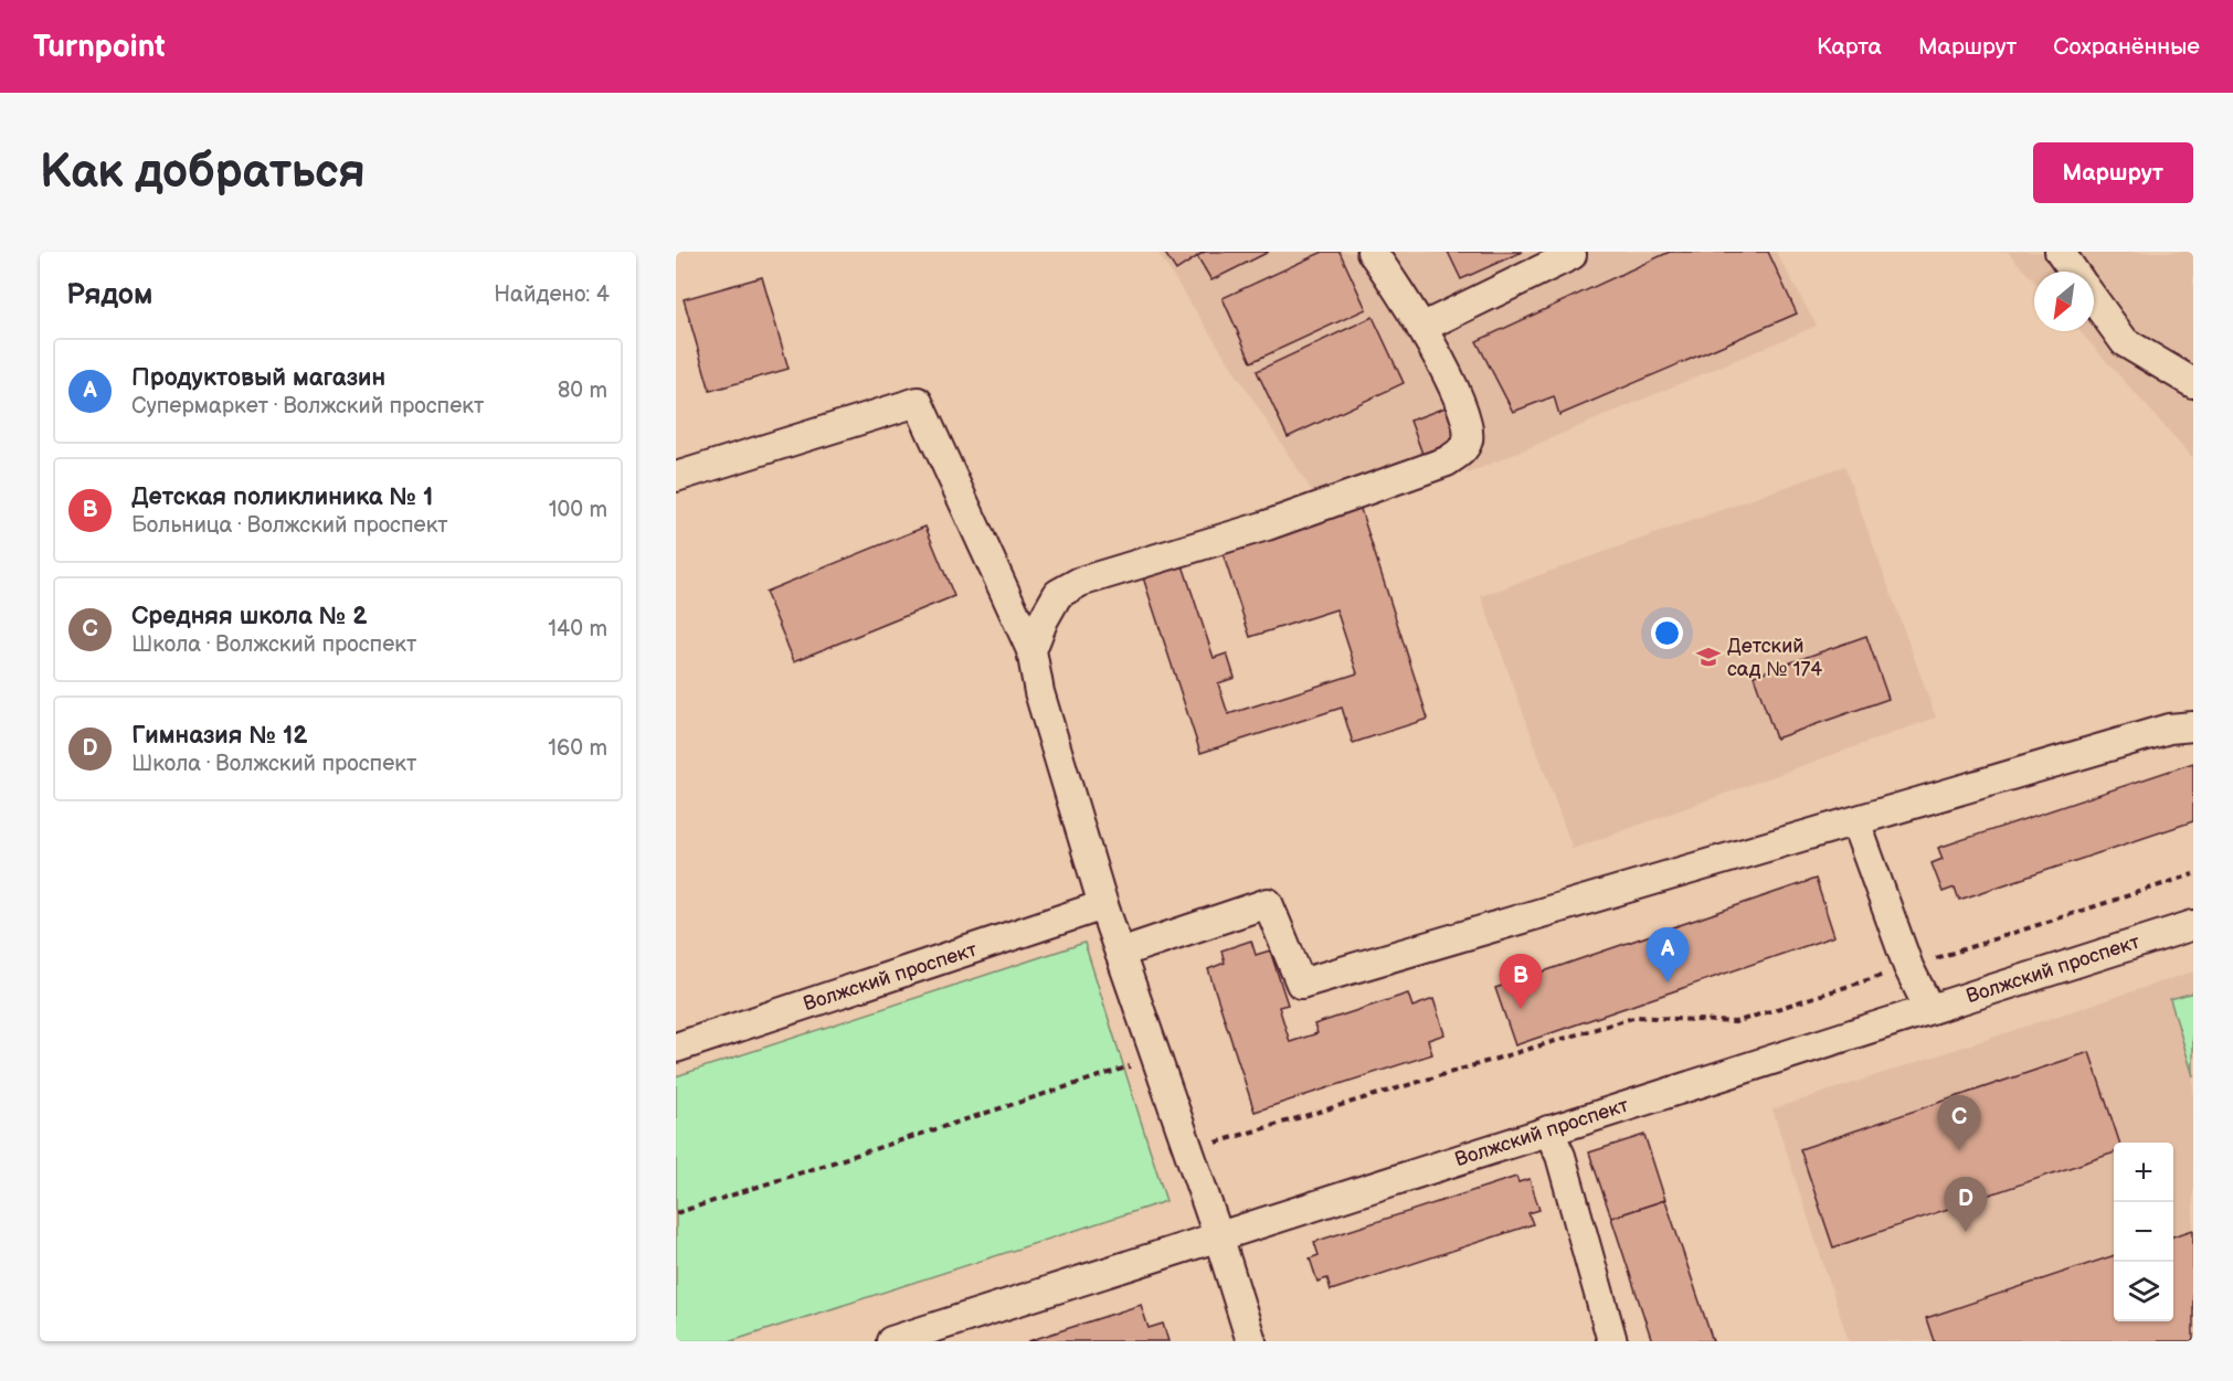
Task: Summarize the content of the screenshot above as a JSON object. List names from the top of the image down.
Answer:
{
  "streets": {
    "street": ["Волжский проспект"]
  },
  "places": {
    "school or university": ["Детский сад № 174"]
  },
  "north": "bottom left",
  "page": {
    "header": "Turnpoint",
    "nav": ["Карта", "Маршрут", "Сохранённые"],
    "buttons": "Маршрут",
    "title": "Как добраться",
    "heading": ["Рядом", "Найдено: 4"],
    "list": [
      {
        "mark": "A",
        "name": "Продуктовый магазин",
        "note": "Супермаркет · Волжский проспект",
        "value": "80 m"
      },
      {
        "mark": "B",
        "name": "Детская поликлиника № 1",
        "note": "Больница · Волжский проспект",
        "value": "100 m"
      },
      {
        "mark": "C",
        "name": "Средняя школа № 2",
        "note": "Школа · Волжский проспект",
        "value": "140 m"
      },
      {
        "mark": "D",
        "name": "Гимназия № 12",
        "note": "Школа · Волжский проспект",
        "value": "160 m"
      }
    ],
    "pins": [
      "A",
      "B",
      "C",
      "D"
    ],
    "map_buttons": ["+", "−"]
  }
}
